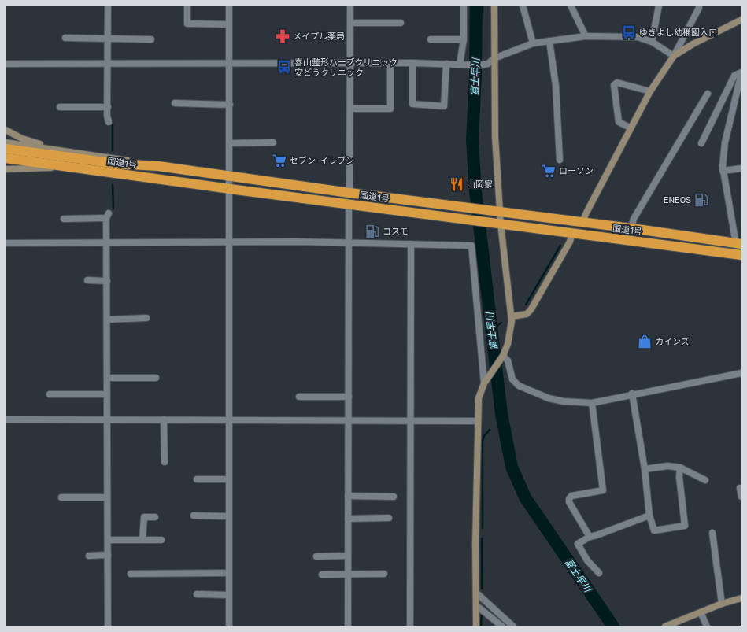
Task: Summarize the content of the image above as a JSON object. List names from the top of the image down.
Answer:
{
  "streets": {
    "highway": ["国道1号"]
  },
  "water": ["富士早川"],
  "places": {
    "bus stop": ["ゆきよし幼稚園入口", "喜山整形ハーブクリニック 安どうクリニック"],
    "pharmacy": ["メイプル薬局"],
    "supermarket": ["セブン-イレブン", "ローソン"],
    "restaurant": ["山岡家"],
    "fuel station": ["ENEOS", "コスモ"],
    "shop": ["カインズ"]
  }
}
